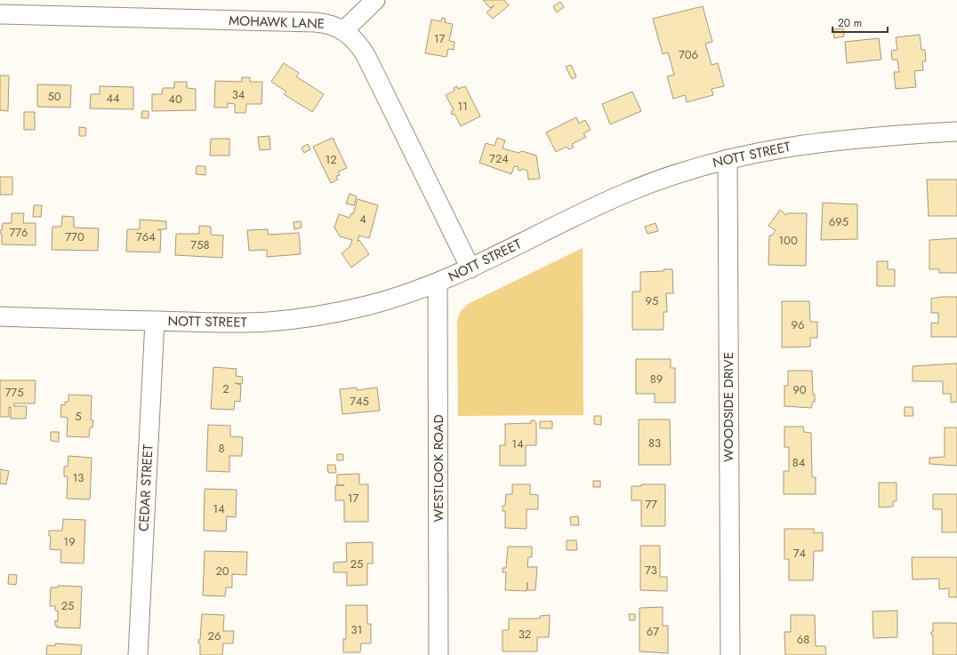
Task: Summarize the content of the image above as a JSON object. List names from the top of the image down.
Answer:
{
  "streets": {
    "street": [
      "MOHAWK LANE",
      "NOTT STREET",
      "WOODSIDE DRIVE",
      "WESTLOOK ROAD",
      "CEDAR STREET"
    ]
  },
  "crossings": [
    ["MOHAWK LANE", "NOTT STREET"],
    ["NOTT STREET", "WOODSIDE DRIVE"],
    ["NOTT STREET", "WESTLOOK ROAD"],
    ["NOTT STREET", "CEDAR STREET"]
  ],
  "house_numbers": [
    "17",
    "706",
    "34",
    "50",
    "44",
    "40",
    "11",
    "724",
    "12",
    "4",
    "695",
    "776",
    "770",
    "764",
    "100",
    "758",
    "95",
    "96",
    "89",
    "2",
    "90",
    "775",
    "745",
    "5",
    "83",
    "14",
    "8",
    "84",
    "13",
    "17",
    "77",
    "14",
    "19",
    "74",
    "25",
    "73",
    "20",
    "25",
    "31",
    "67",
    "32",
    "26",
    "68"
  ],
  "scale_bar": "20 m"
}
